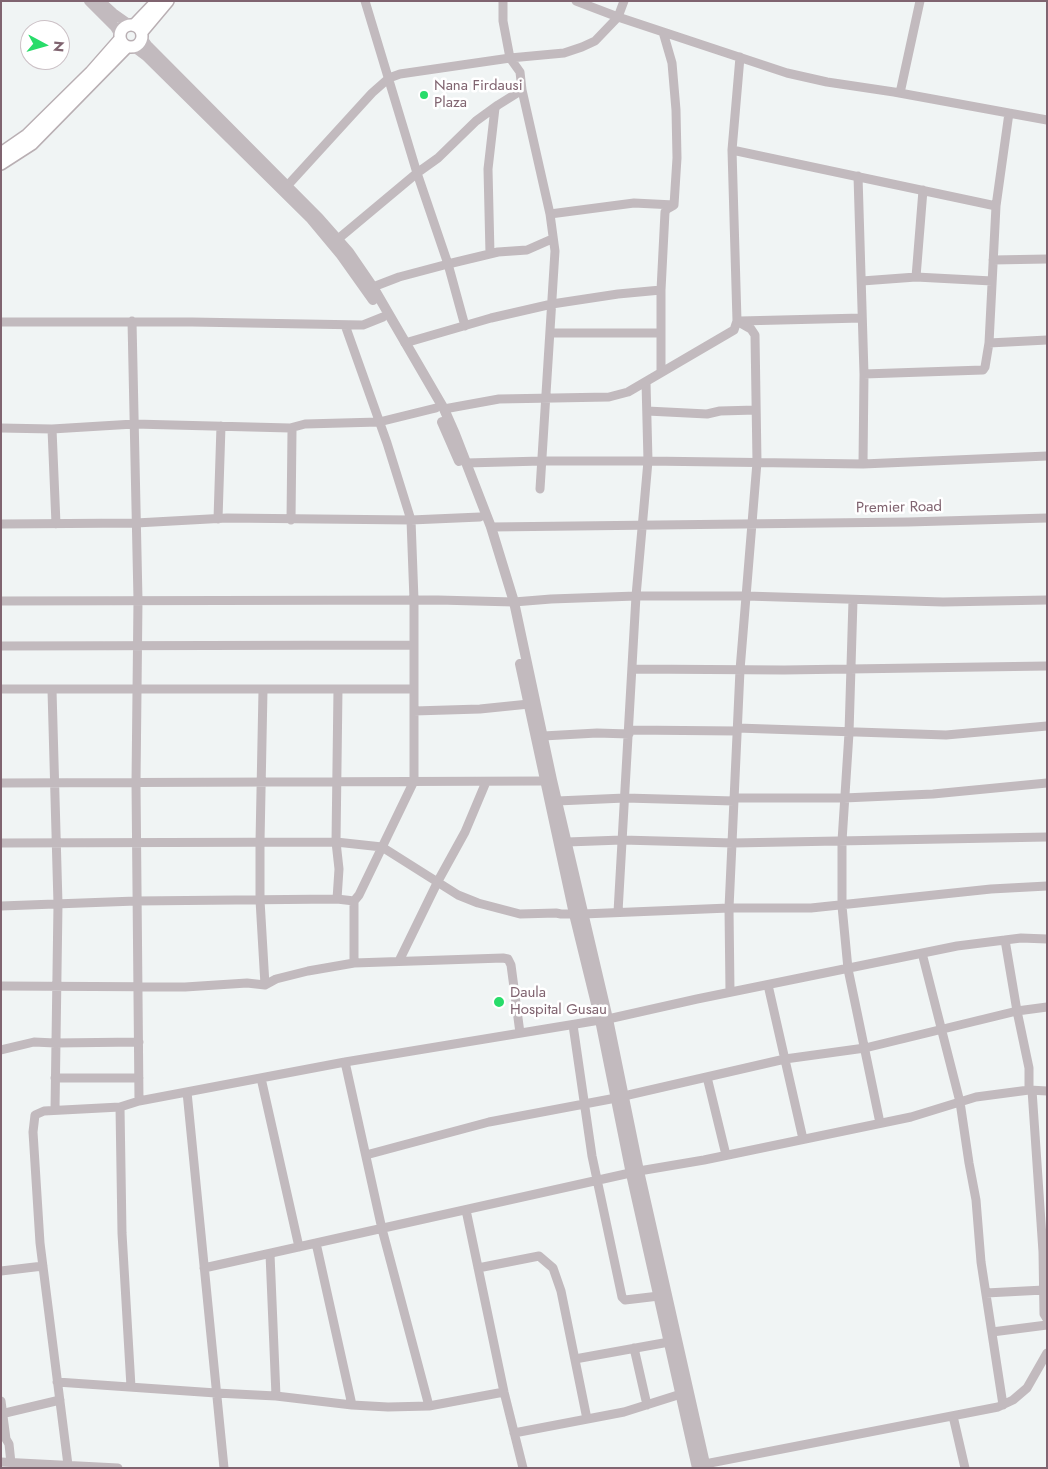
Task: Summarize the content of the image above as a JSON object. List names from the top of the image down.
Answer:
{
  "streets": {
    "street": ["Premier Road"]
  },
  "places": ["Nana Firdausi Plaza", "Daula Hospital Gusau"],
  "north": "right"
}
